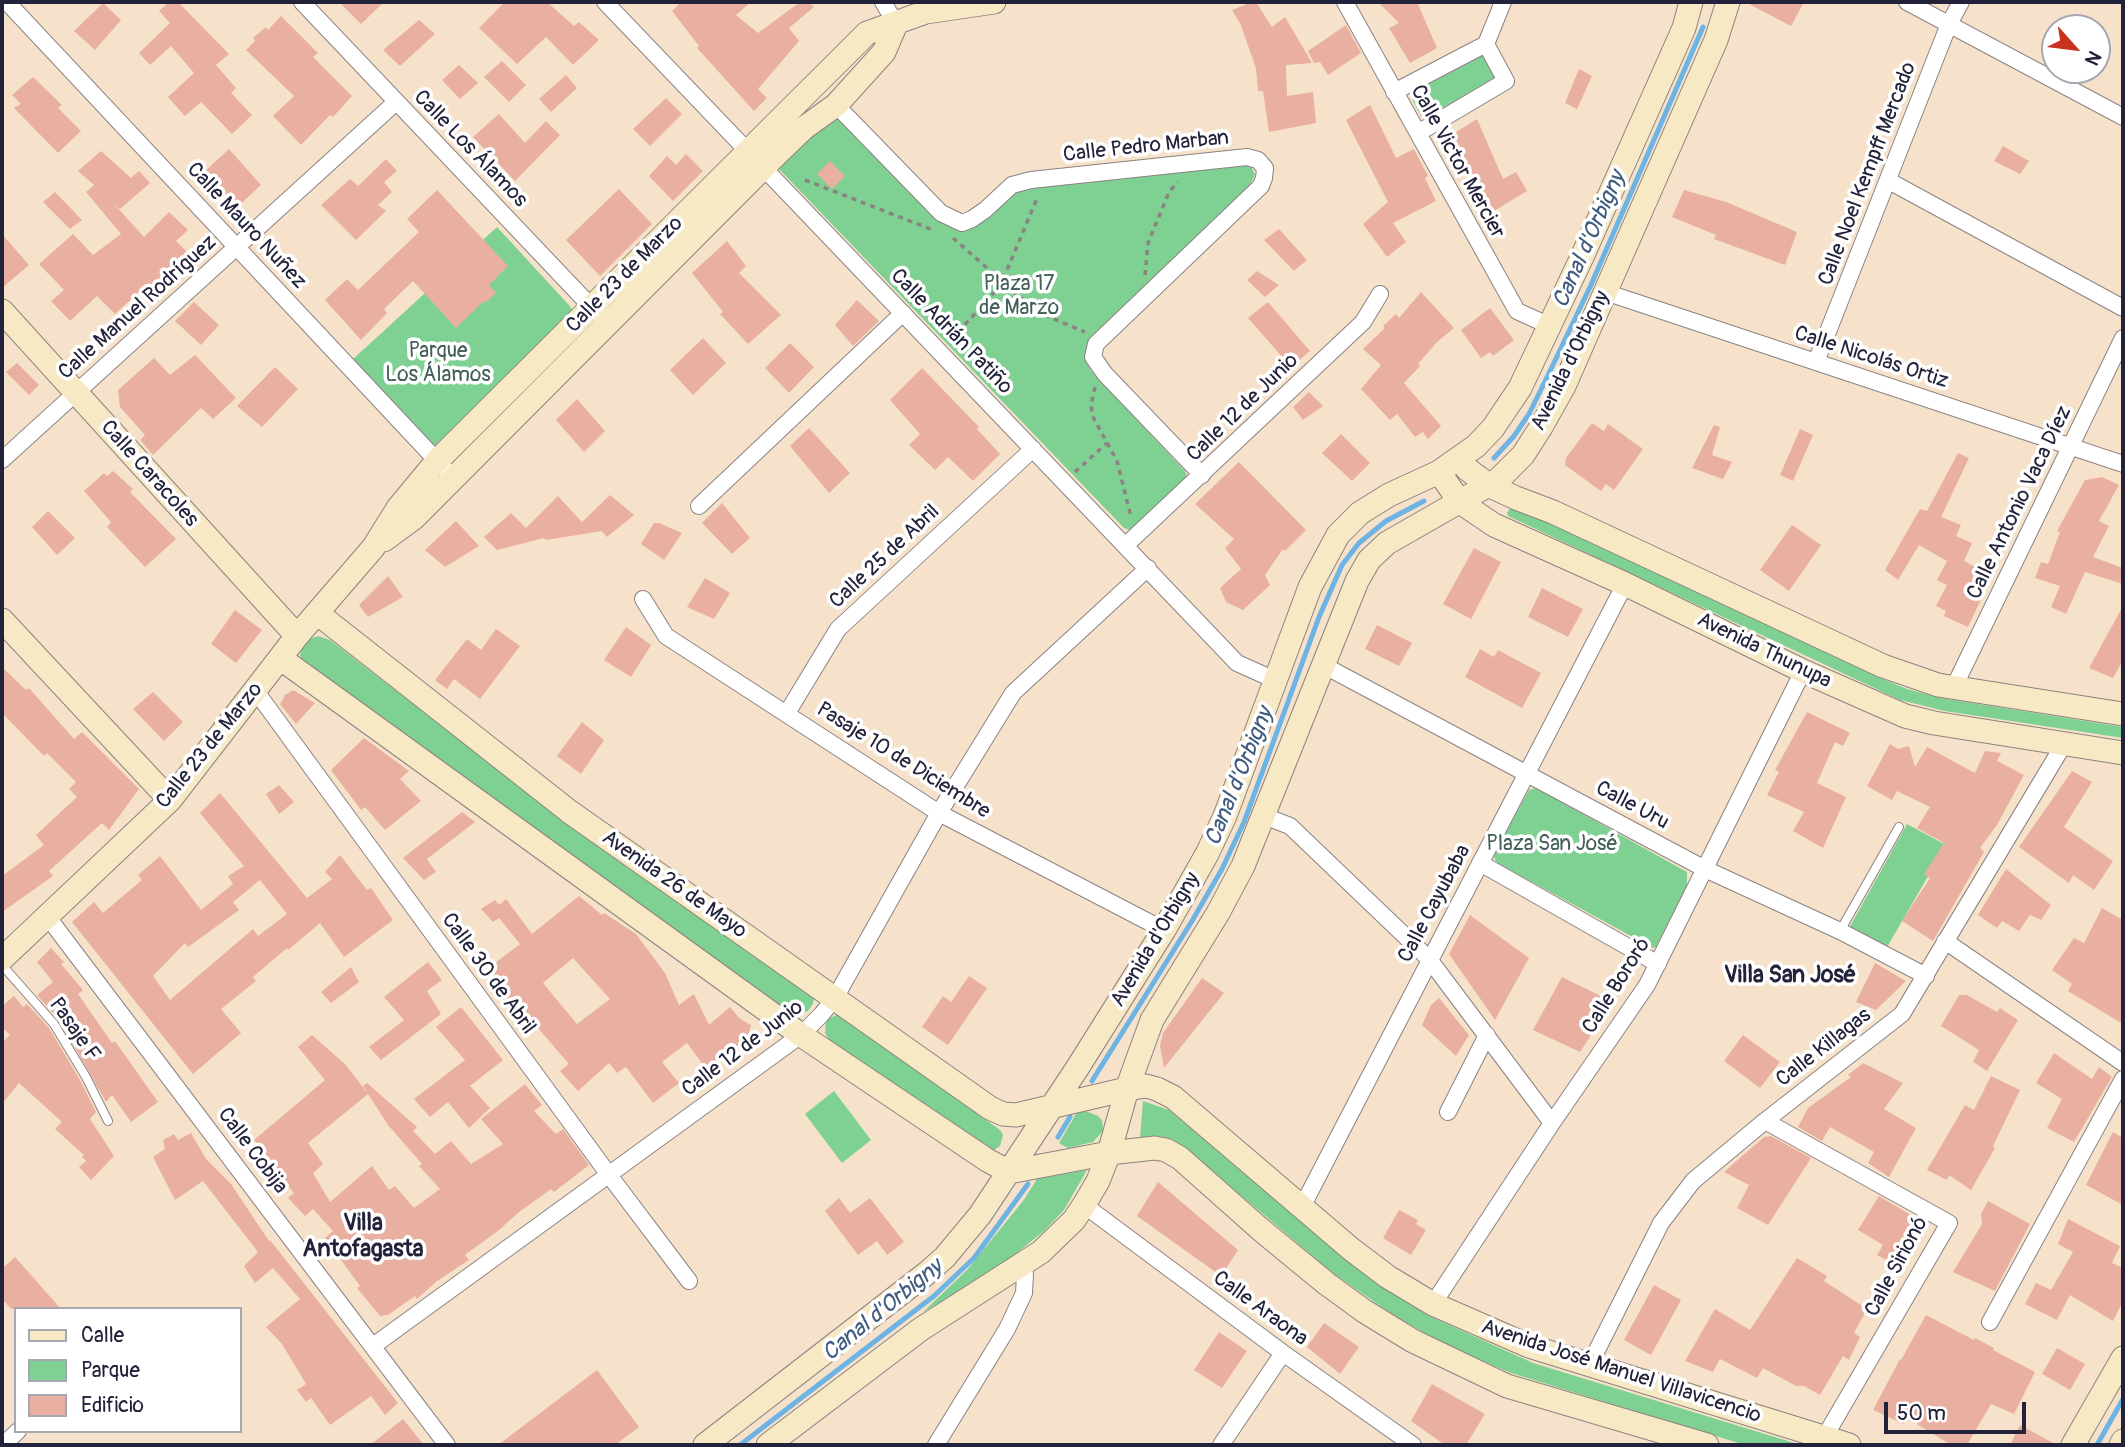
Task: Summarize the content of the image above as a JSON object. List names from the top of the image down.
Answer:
{
  "streets": {
    "street": [
      "Calle Pedro Marban",
      "Calle Los Álamos",
      "Calle Victor Mercier",
      "Calle Noel Kempff Mercado",
      "Calle Mauro Nuñez",
      "Calle 23 de Marzo",
      "Calle Manuel Rodríguez",
      "Calle Adrián Patiño",
      "Calle Nicolás Ortiz",
      "Avenida d'Orbigny",
      "Calle 12 de Junio",
      "Calle Caracoles",
      "Calle Antonio Vaca Díez",
      "Calle 25 de Abril",
      "Avenida Thunupa",
      "Pasaje 10 de Diciembre",
      "Calle Uru",
      "Avenida 26 de Mayo",
      "Calle Cayubaba",
      "Calle 30 de Abril",
      "Calle Bororó",
      "Calle Killagas",
      "Calle Cobija",
      "Calle Sirionó",
      "Calle Araona",
      "Avenida José Manuel Villavicencio"
    ],
    "lane": ["Pasaje F"]
  },
  "crossings": [
    ["Calle Pedro Marban", "Calle 23 de Marzo"],
    ["Calle Los Álamos", "Calle 23 de Marzo"],
    ["Calle Los Álamos", "Calle Manuel Rodríguez"],
    ["Calle Victor Mercier", "Avenida d'Orbigny"],
    ["Calle Noel Kempff Mercado", "Calle Nicolás Ortiz"],
    ["Calle Mauro Nuñez", "Calle 23 de Marzo"],
    ["Calle Mauro Nuñez", "Calle Manuel Rodríguez"],
    ["Calle 23 de Marzo", "Calle Adrián Patiño"],
    ["Calle 23 de Marzo", "Calle Caracoles"],
    ["Calle 23 de Marzo", "Avenida 26 de Mayo"],
    ["Calle 23 de Marzo", "Calle 30 de Abril"],
    ["Calle 23 de Marzo", "Calle Cobija"],
    ["Calle Manuel Rodríguez", "Calle Caracoles"],
    ["Calle Adrián Patiño", "Avenida d'Orbigny"],
    ["Calle Adrián Patiño", "Calle 12 de Junio"],
    ["Calle Adrián Patiño", "Calle 25 de Abril"],
    ["Calle Nicolás Ortiz", "Avenida d'Orbigny"],
    ["Calle Nicolás Ortiz", "Calle Antonio Vaca Díez"],
    ["Avenida d'Orbigny", "Avenida Thunupa"],
    ["Avenida d'Orbigny", "Pasaje 10 de Diciembre"],
    ["Avenida d'Orbigny", "Calle Uru"],
    ["Avenida d'Orbigny", "Avenida 26 de Mayo"],
    ["Avenida d'Orbigny", "Calle Araona"],
    ["Avenida d'Orbigny", "Avenida José Manuel Villavicencio"],
    ["Calle 12 de Junio", "Pasaje 10 de Diciembre"],
    ["Calle 12 de Junio", "Avenida 26 de Mayo"],
    ["Calle 12 de Junio", "Calle 30 de Abril"],
    ["Calle 12 de Junio", "Calle Cobija"],
    ["Calle Antonio Vaca Díez", "Avenida Thunupa"],
    ["Calle 25 de Abril", "Pasaje 10 de Diciembre"],
    ["Avenida Thunupa", "Calle Cayubaba"],
    ["Avenida Thunupa", "Calle Bororó"],
    ["Avenida Thunupa", "Calle Killagas"],
    ["Calle Uru", "Calle Cayubaba"],
    ["Calle Uru", "Calle Bororó"],
    ["Calle Uru", "Calle Killagas"],
    ["Avenida 26 de Mayo", "Avenida José Manuel Villavicencio"],
    ["Calle Cayubaba", "Avenida José Manuel Villavicencio"],
    ["Calle Bororó", "Avenida José Manuel Villavicencio"],
    ["Calle Killagas", "Calle Sirionó"],
    ["Calle Killagas", "Avenida José Manuel Villavicencio"],
    ["Calle Sirionó", "Avenida José Manuel Villavicencio"]
  ],
  "districts": ["Villa San José", "Villa Antofagasta"],
  "water": ["Canal d'Orbigny"],
  "parks": ["Plaza 17 de Marzo", "Parque Los Álamos", "Plaza San José"],
  "legend": ["Calle", "Parque", "Edificio"],
  "scale_bar": "50 m",
  "north": "bottom right"
}
